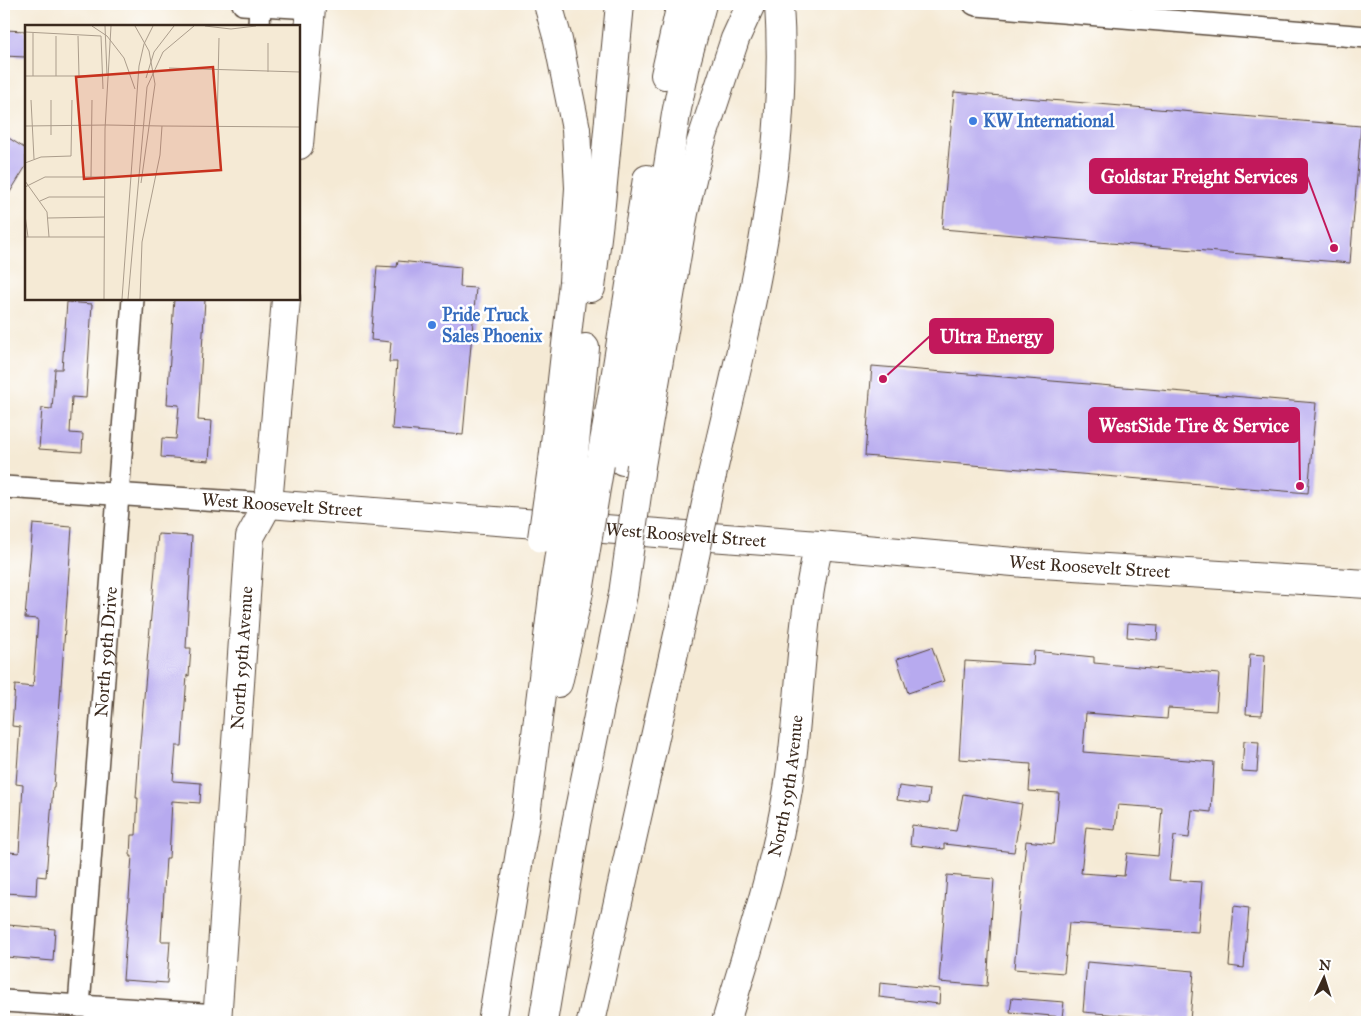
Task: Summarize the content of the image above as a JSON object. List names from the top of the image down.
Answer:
{
  "streets": {
    "main road": ["West Roosevelt Street", "North 59th Avenue"],
    "street": ["North 59th Drive"]
  },
  "crossings": [
    ["West Roosevelt Street", "North 59th Drive"],
    ["West Roosevelt Street", "North 59th Avenue"]
  ],
  "places": [
    "KW International",
    "Goldstar Freight Services",
    "Pride Truck Sales Phoenix",
    "Ultra Energy",
    "WestSide Tire & Service"
  ],
  "north": "top"
}
